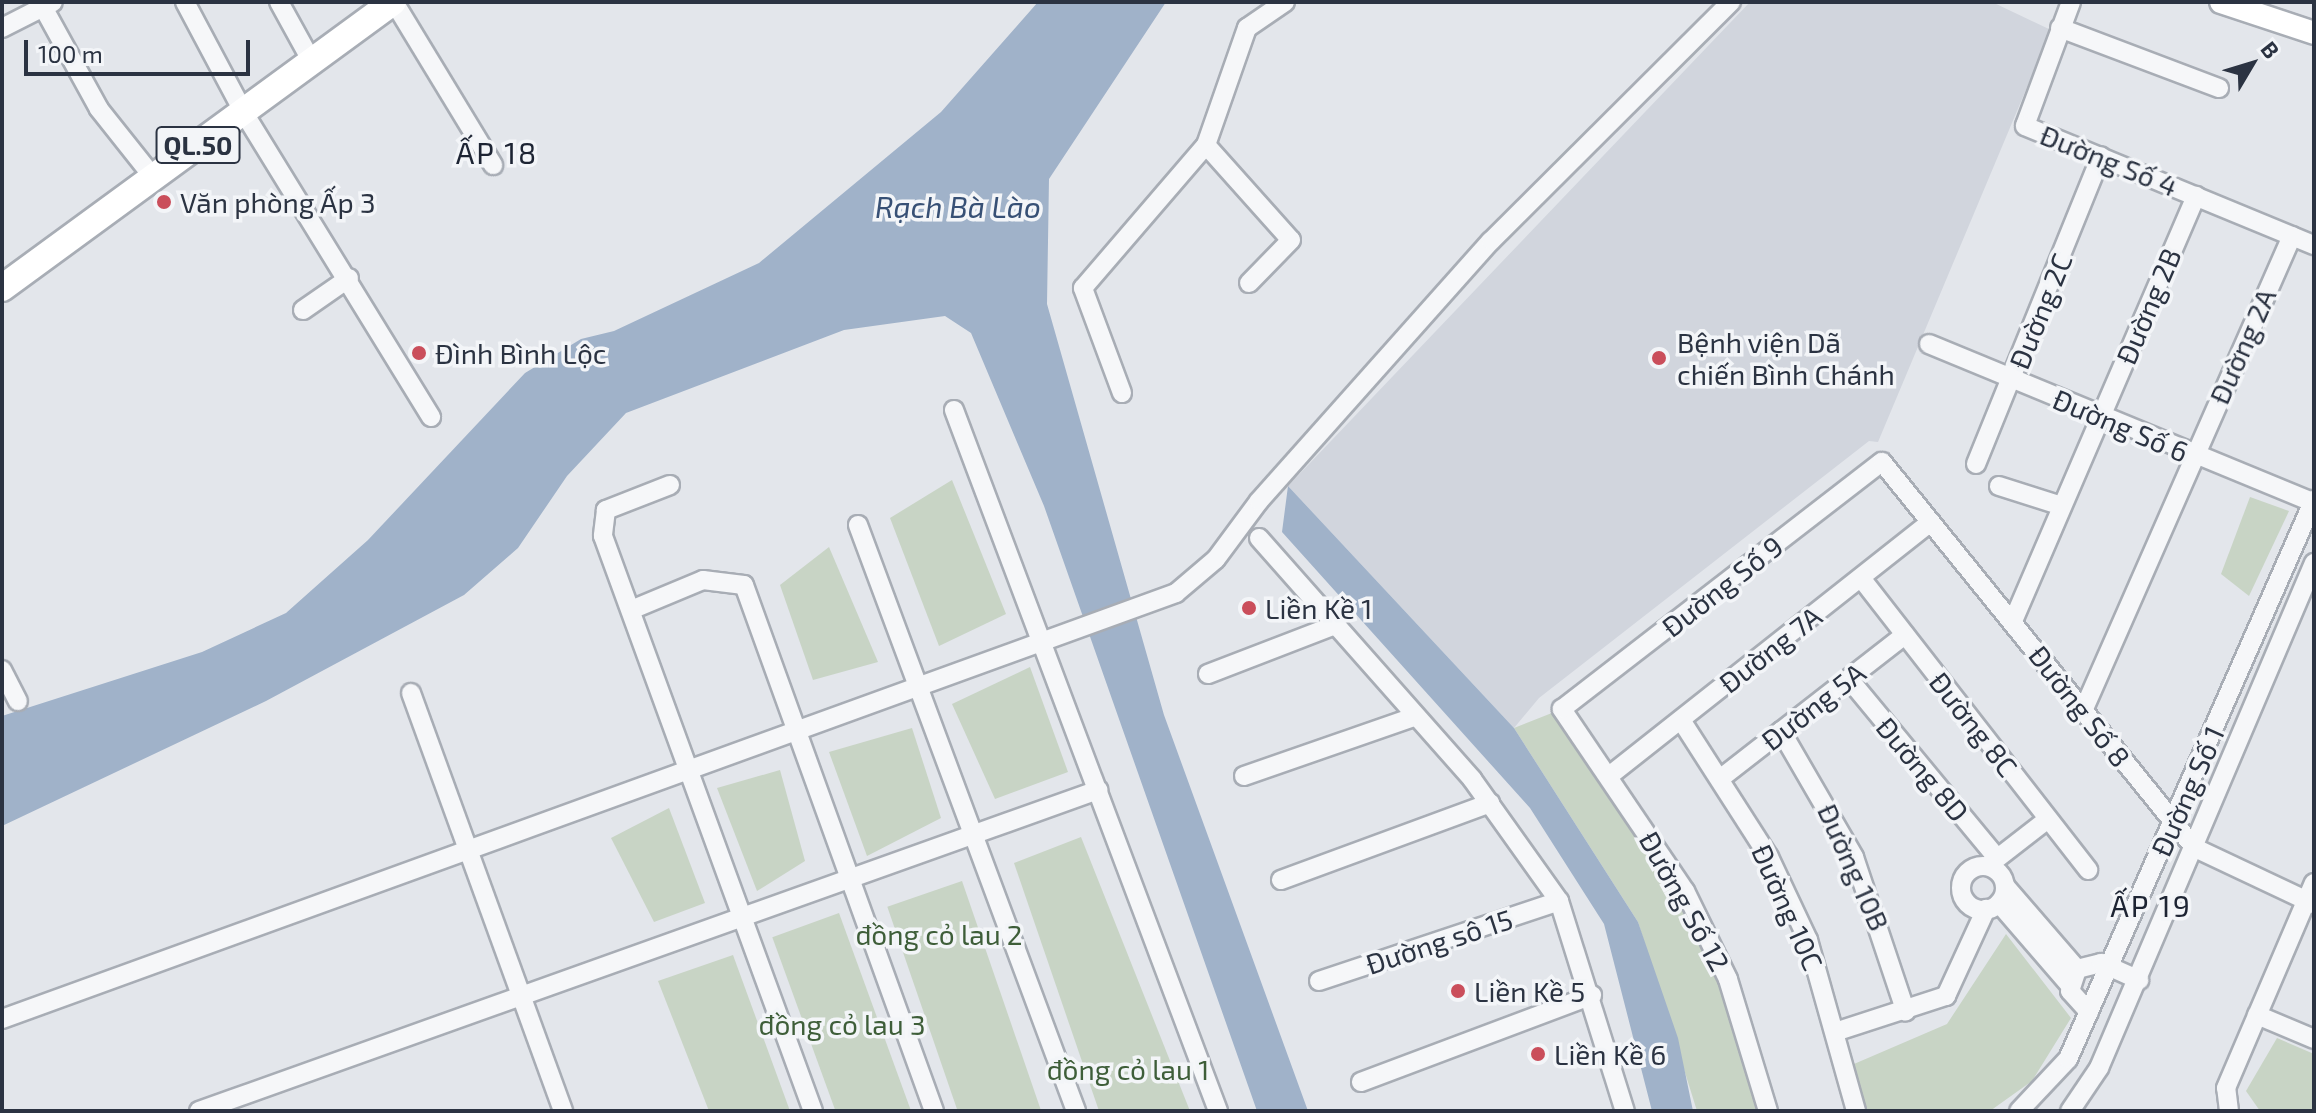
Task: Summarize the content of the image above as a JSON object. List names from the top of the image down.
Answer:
{
  "streets": {
    "highway": ["QL.50"],
    "street": [
      "Đường Số 4",
      "Đường 2B",
      "Đường 2C",
      "Đường 2A",
      "Đường Số 6",
      "Đường Số 9",
      "Đường 7A",
      "Đường 5A",
      "Đường Số 8",
      "Đường 8C",
      "Đường 8D",
      "Đường Số 1",
      "Đường 10B",
      "Đường Số 12",
      "Đường 10C",
      "Đường sô 15"
    ]
  },
  "crossings": [
    ["Đường Số 4", "Đường 2B"],
    ["Đường Số 4", "Đường 2C"],
    ["Đường Số 4", "Đường 2A"],
    ["Đường 2B", "Đường Số 6"],
    ["Đường 2B", "Đường Số 8"],
    ["Đường 2C", "Đường Số 6"],
    ["Đường 2A", "Đường Số 6"],
    ["Đường 2A", "Đường Số 8"],
    ["Đường Số 6", "Đường Số 1"],
    ["Đường Số 9", "Đường Số 8"],
    ["Đường Số 9", "Đường Số 12"],
    ["Đường 7A", "Đường Số 8"],
    ["Đường 7A", "Đường 8C"],
    ["Đường 7A", "Đường Số 12"],
    ["Đường 7A", "Đường 10C"],
    ["Đường 5A", "Đường 8C"],
    ["Đường 5A", "Đường 8D"],
    ["Đường 5A", "Đường 10B"],
    ["Đường 5A", "Đường 10C"],
    ["Đường Số 8", "Đường Số 1"]
  ],
  "districts": ["ẤP 18", "ẤP 19"],
  "water": ["Rạch Bà Lào"],
  "parks": ["đồng cỏ lau 2", "đồng cỏ lau 3", "đồng cỏ lau 1"],
  "places": [
    "Văn phòng Ấp 3",
    "Đình Bình Lộc",
    "Bệnh viện Dã chiến Bình Chánh",
    "Liền Kề 1",
    "Liền Kề 5",
    "Liền Kề 6"
  ],
  "scale_bar": "100 m",
  "north": "top right"
}
